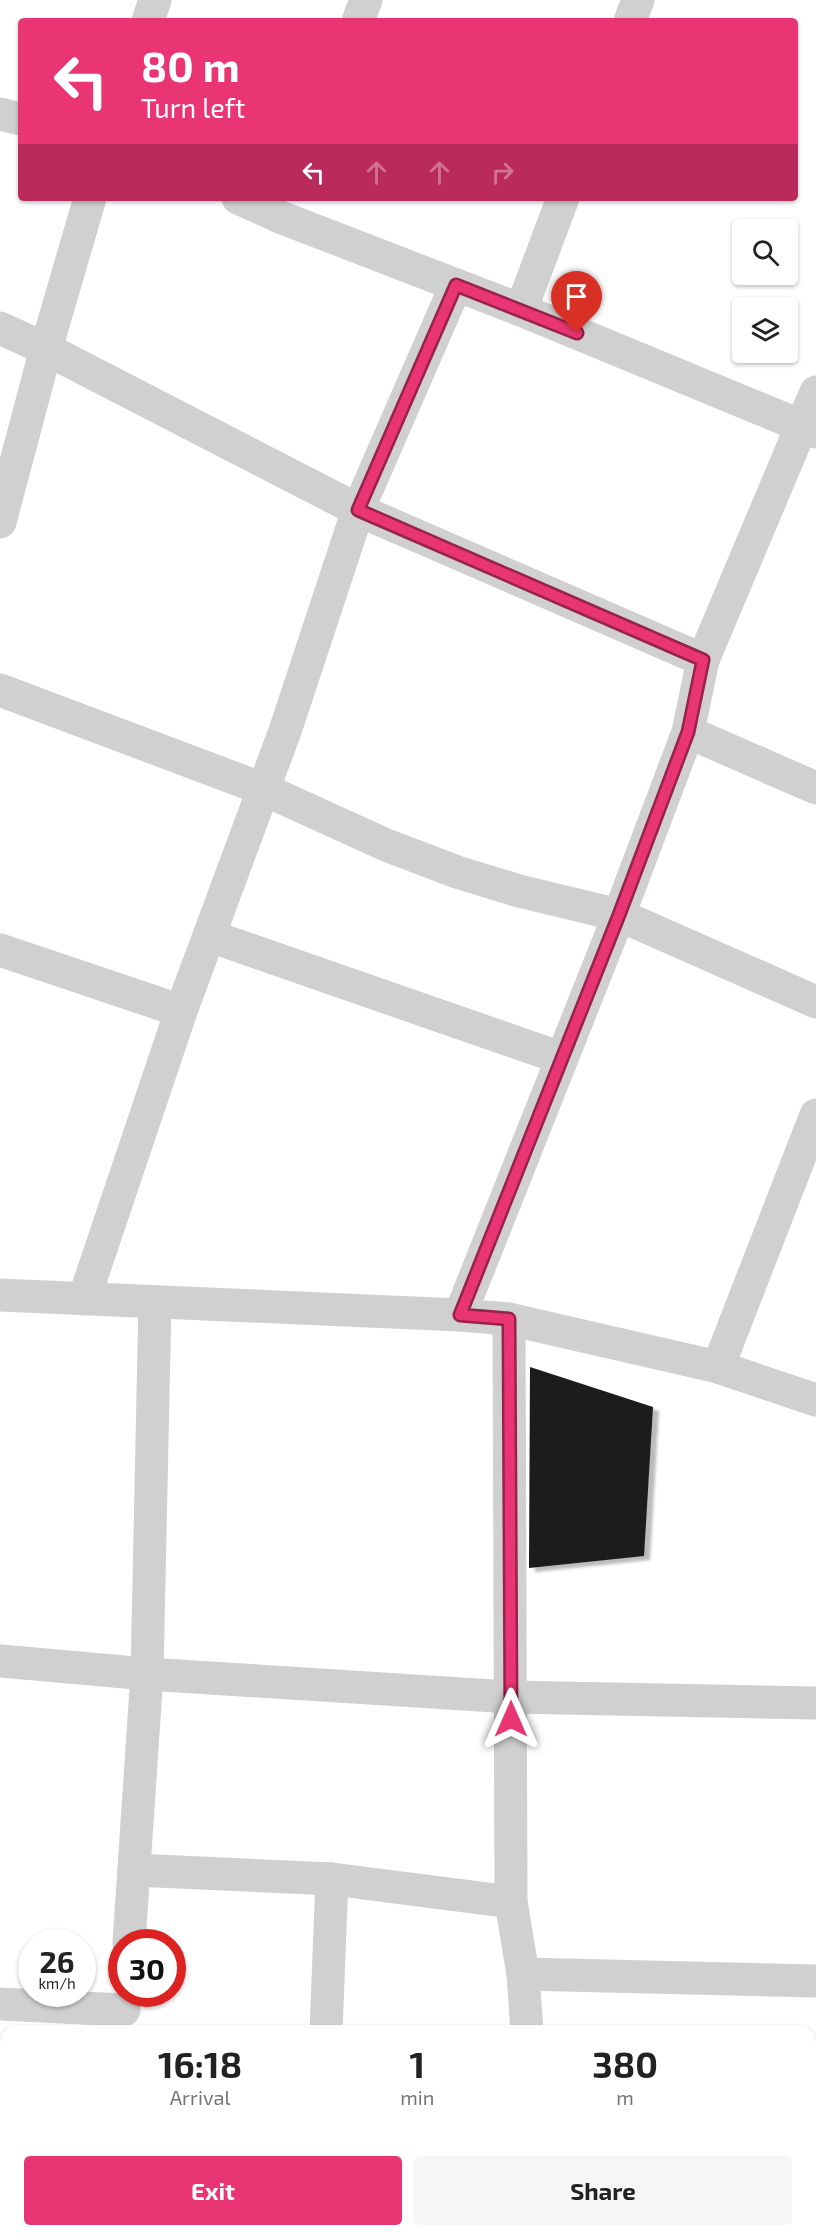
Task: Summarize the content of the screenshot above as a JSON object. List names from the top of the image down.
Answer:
{
  "page": {
    "turn": ["80 m", "Turn left"],
    "speed": "26 km/h",
    "limit": "30",
    "eta": [
      "16:18",
      "Arrival",
      "1",
      "min",
      "380",
      "m"
    ],
    "buttons": ["Exit", "Share"]
  }
}
